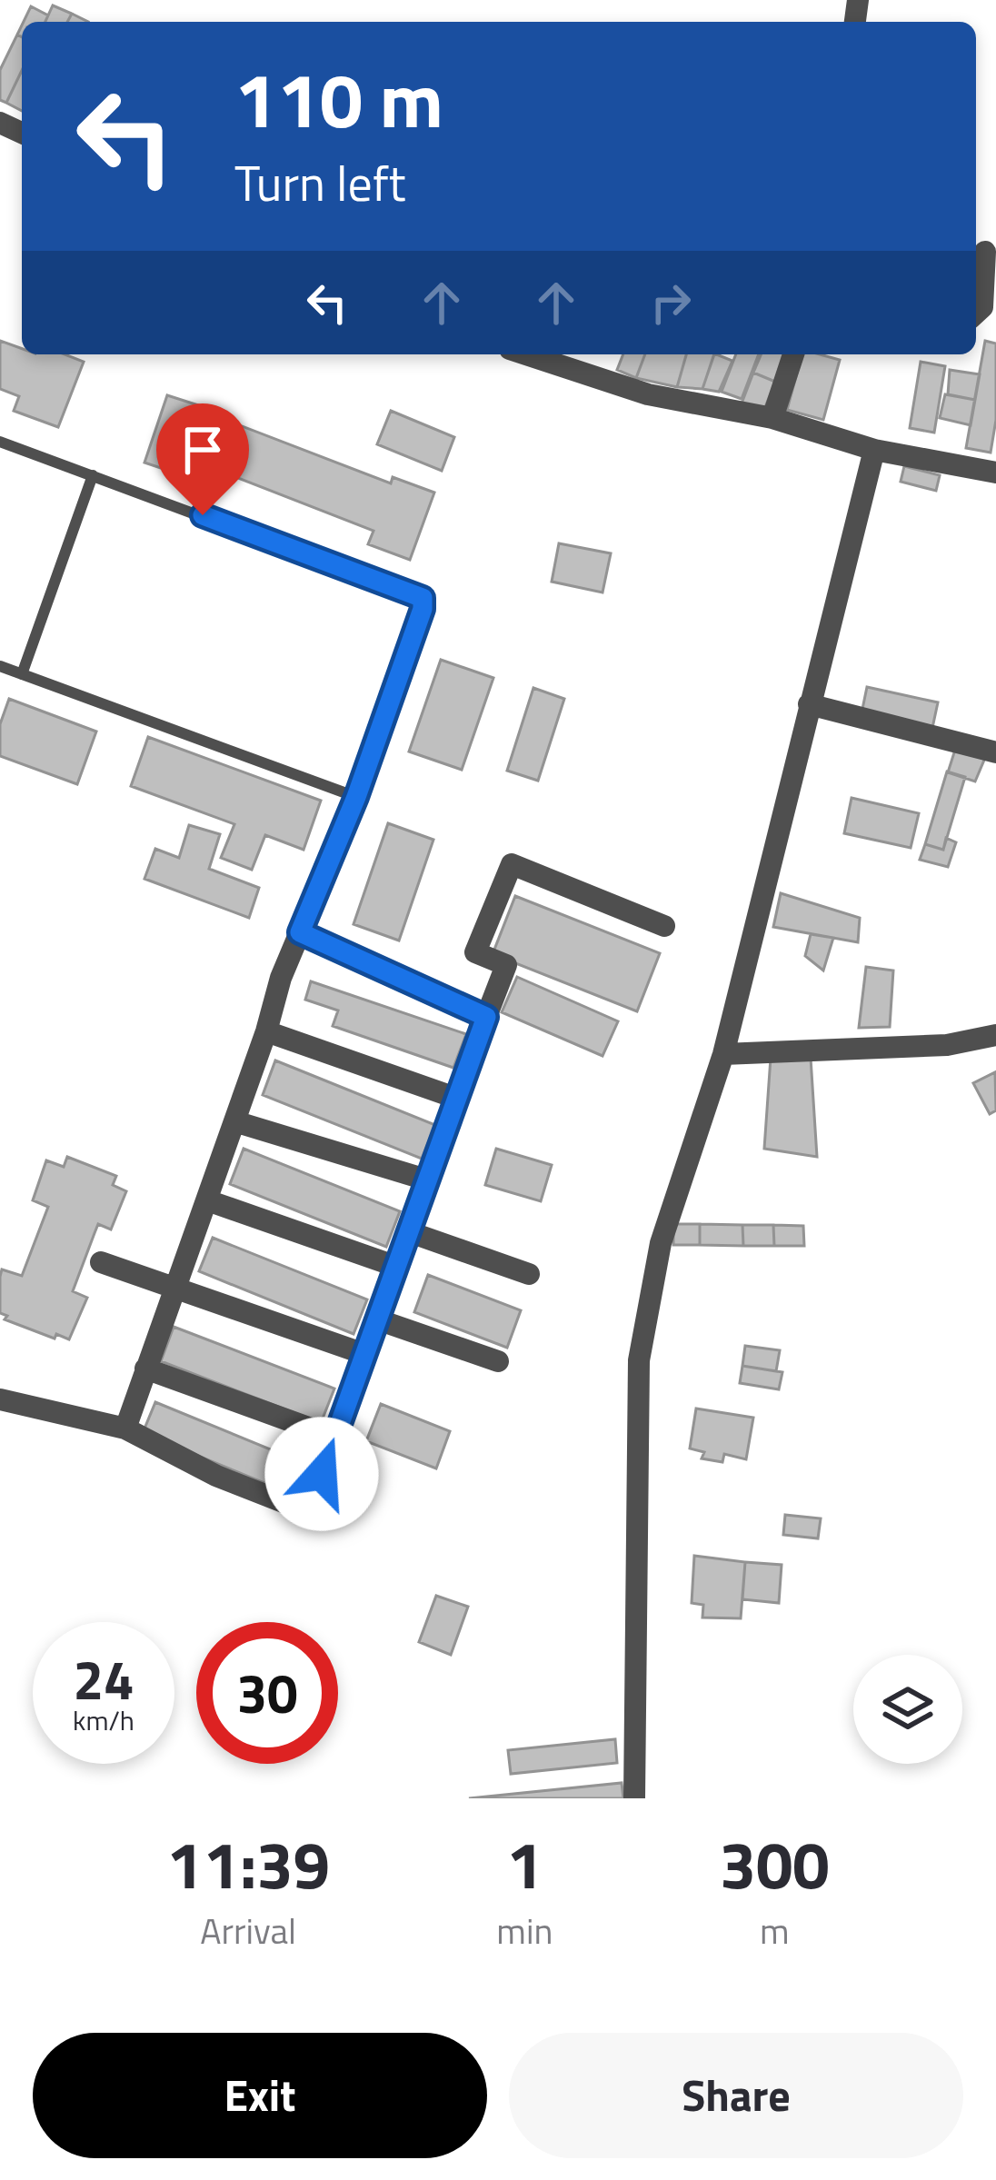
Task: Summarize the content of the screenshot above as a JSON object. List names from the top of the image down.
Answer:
{
  "page": {
    "turn": ["110 m", "Turn left"],
    "speed": "24 km/h",
    "limit": "30",
    "eta": [
      "11:39",
      "Arrival",
      "1",
      "min",
      "300",
      "m"
    ],
    "buttons": ["Exit", "Share"]
  }
}
